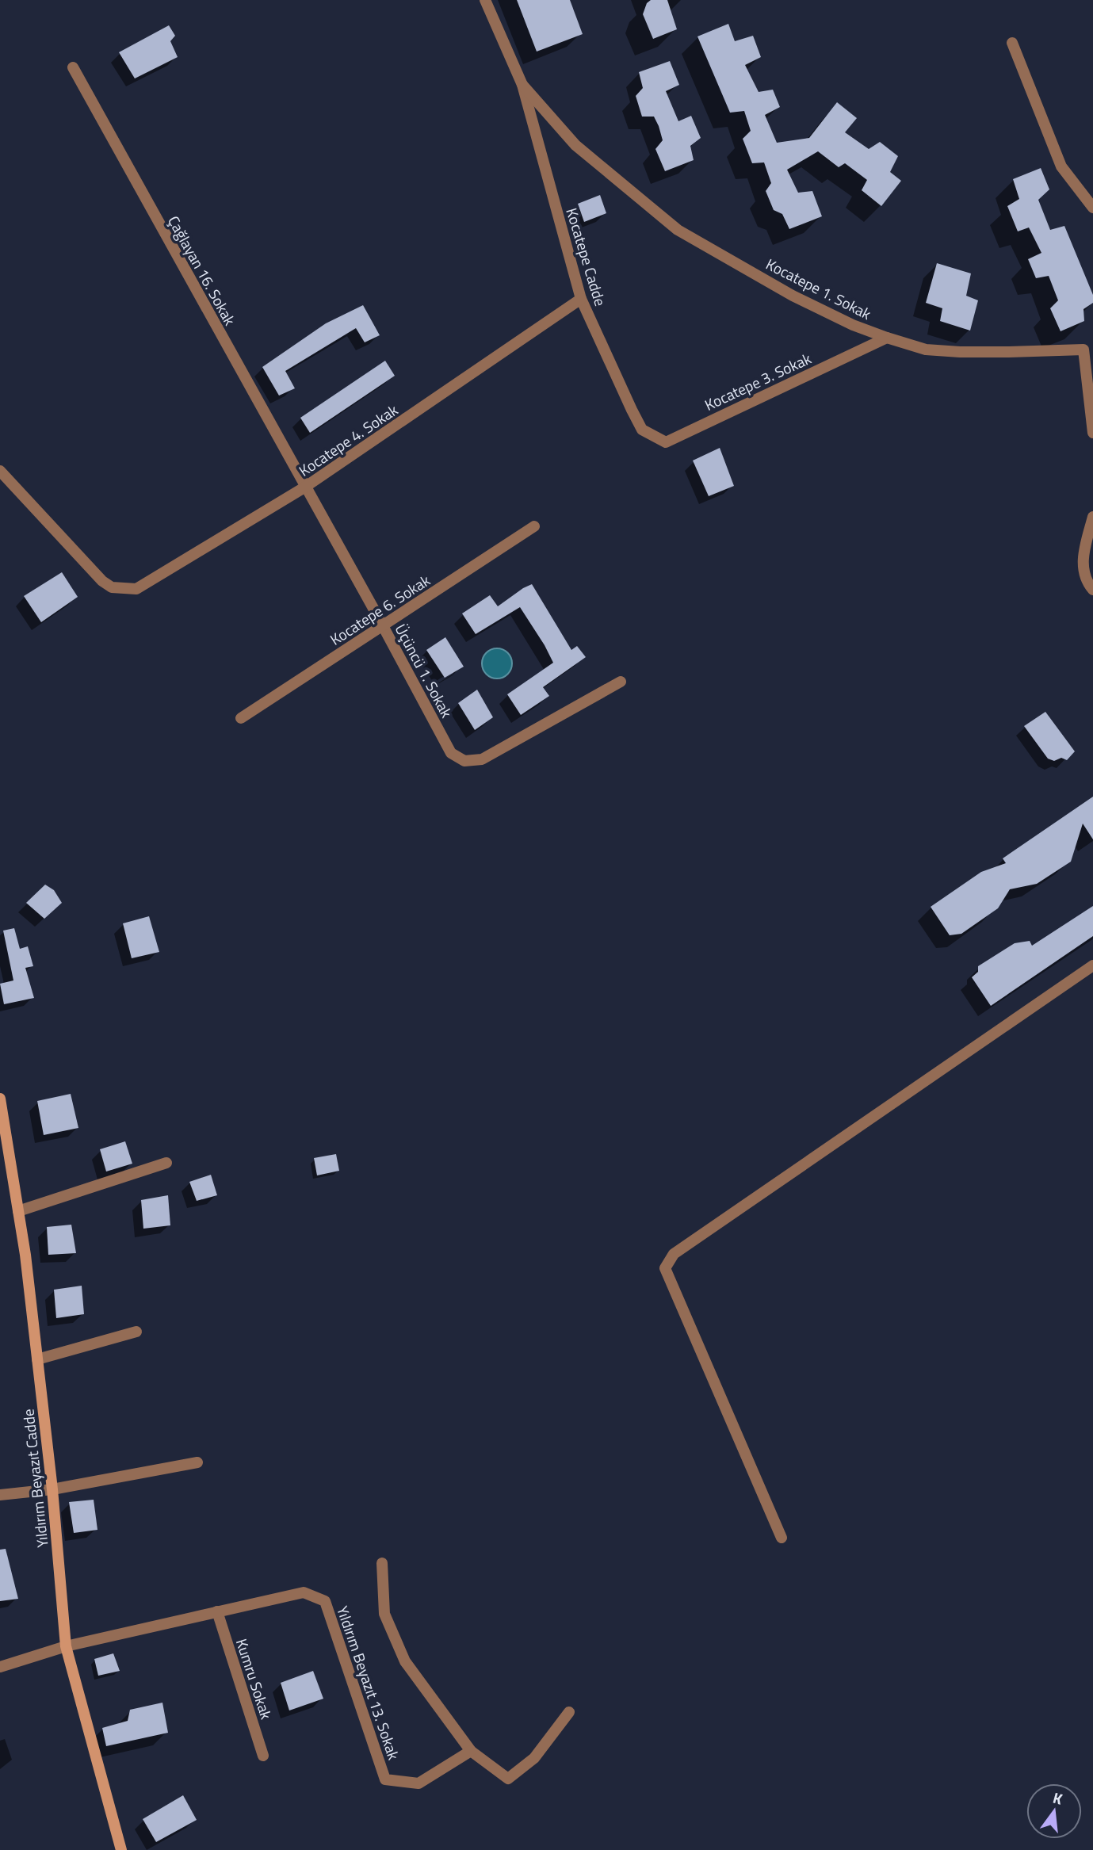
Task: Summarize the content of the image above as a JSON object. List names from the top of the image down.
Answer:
{
  "streets": {
    "street": [
      "Kocatepe Cadde",
      "Çağlayan 16. Sokak",
      "Kocatepe 1. Sokak",
      "Kocatepe 3. Sokak",
      "Kocatepe 4. Sokak",
      "Kocatepe 6. Sokak",
      "Üçüncü 1. Sokak",
      "Yıldırım Beyazıt Cadde",
      "Kumru Sokak",
      "Yıldırım Beyazıt 13. Sokak"
    ]
  },
  "crossings": [
    ["Kocatepe Cadde", "Kocatepe 1. Sokak"],
    ["Kocatepe Cadde", "Kocatepe 3. Sokak"],
    ["Kocatepe Cadde", "Kocatepe 4. Sokak"],
    ["Çağlayan 16. Sokak", "Kocatepe 4. Sokak"],
    ["Çağlayan 16. Sokak", "Üçüncü 1. Sokak"],
    ["Kocatepe 1. Sokak", "Kocatepe 3. Sokak"],
    ["Kocatepe 4. Sokak", "Üçüncü 1. Sokak"],
    ["Kocatepe 6. Sokak", "Üçüncü 1. Sokak"],
    ["Yıldırım Beyazıt Cadde", "Yıldırım Beyazıt 13. Sokak"],
    ["Kumru Sokak", "Yıldırım Beyazıt 13. Sokak"]
  ],
  "north": "top"
}
